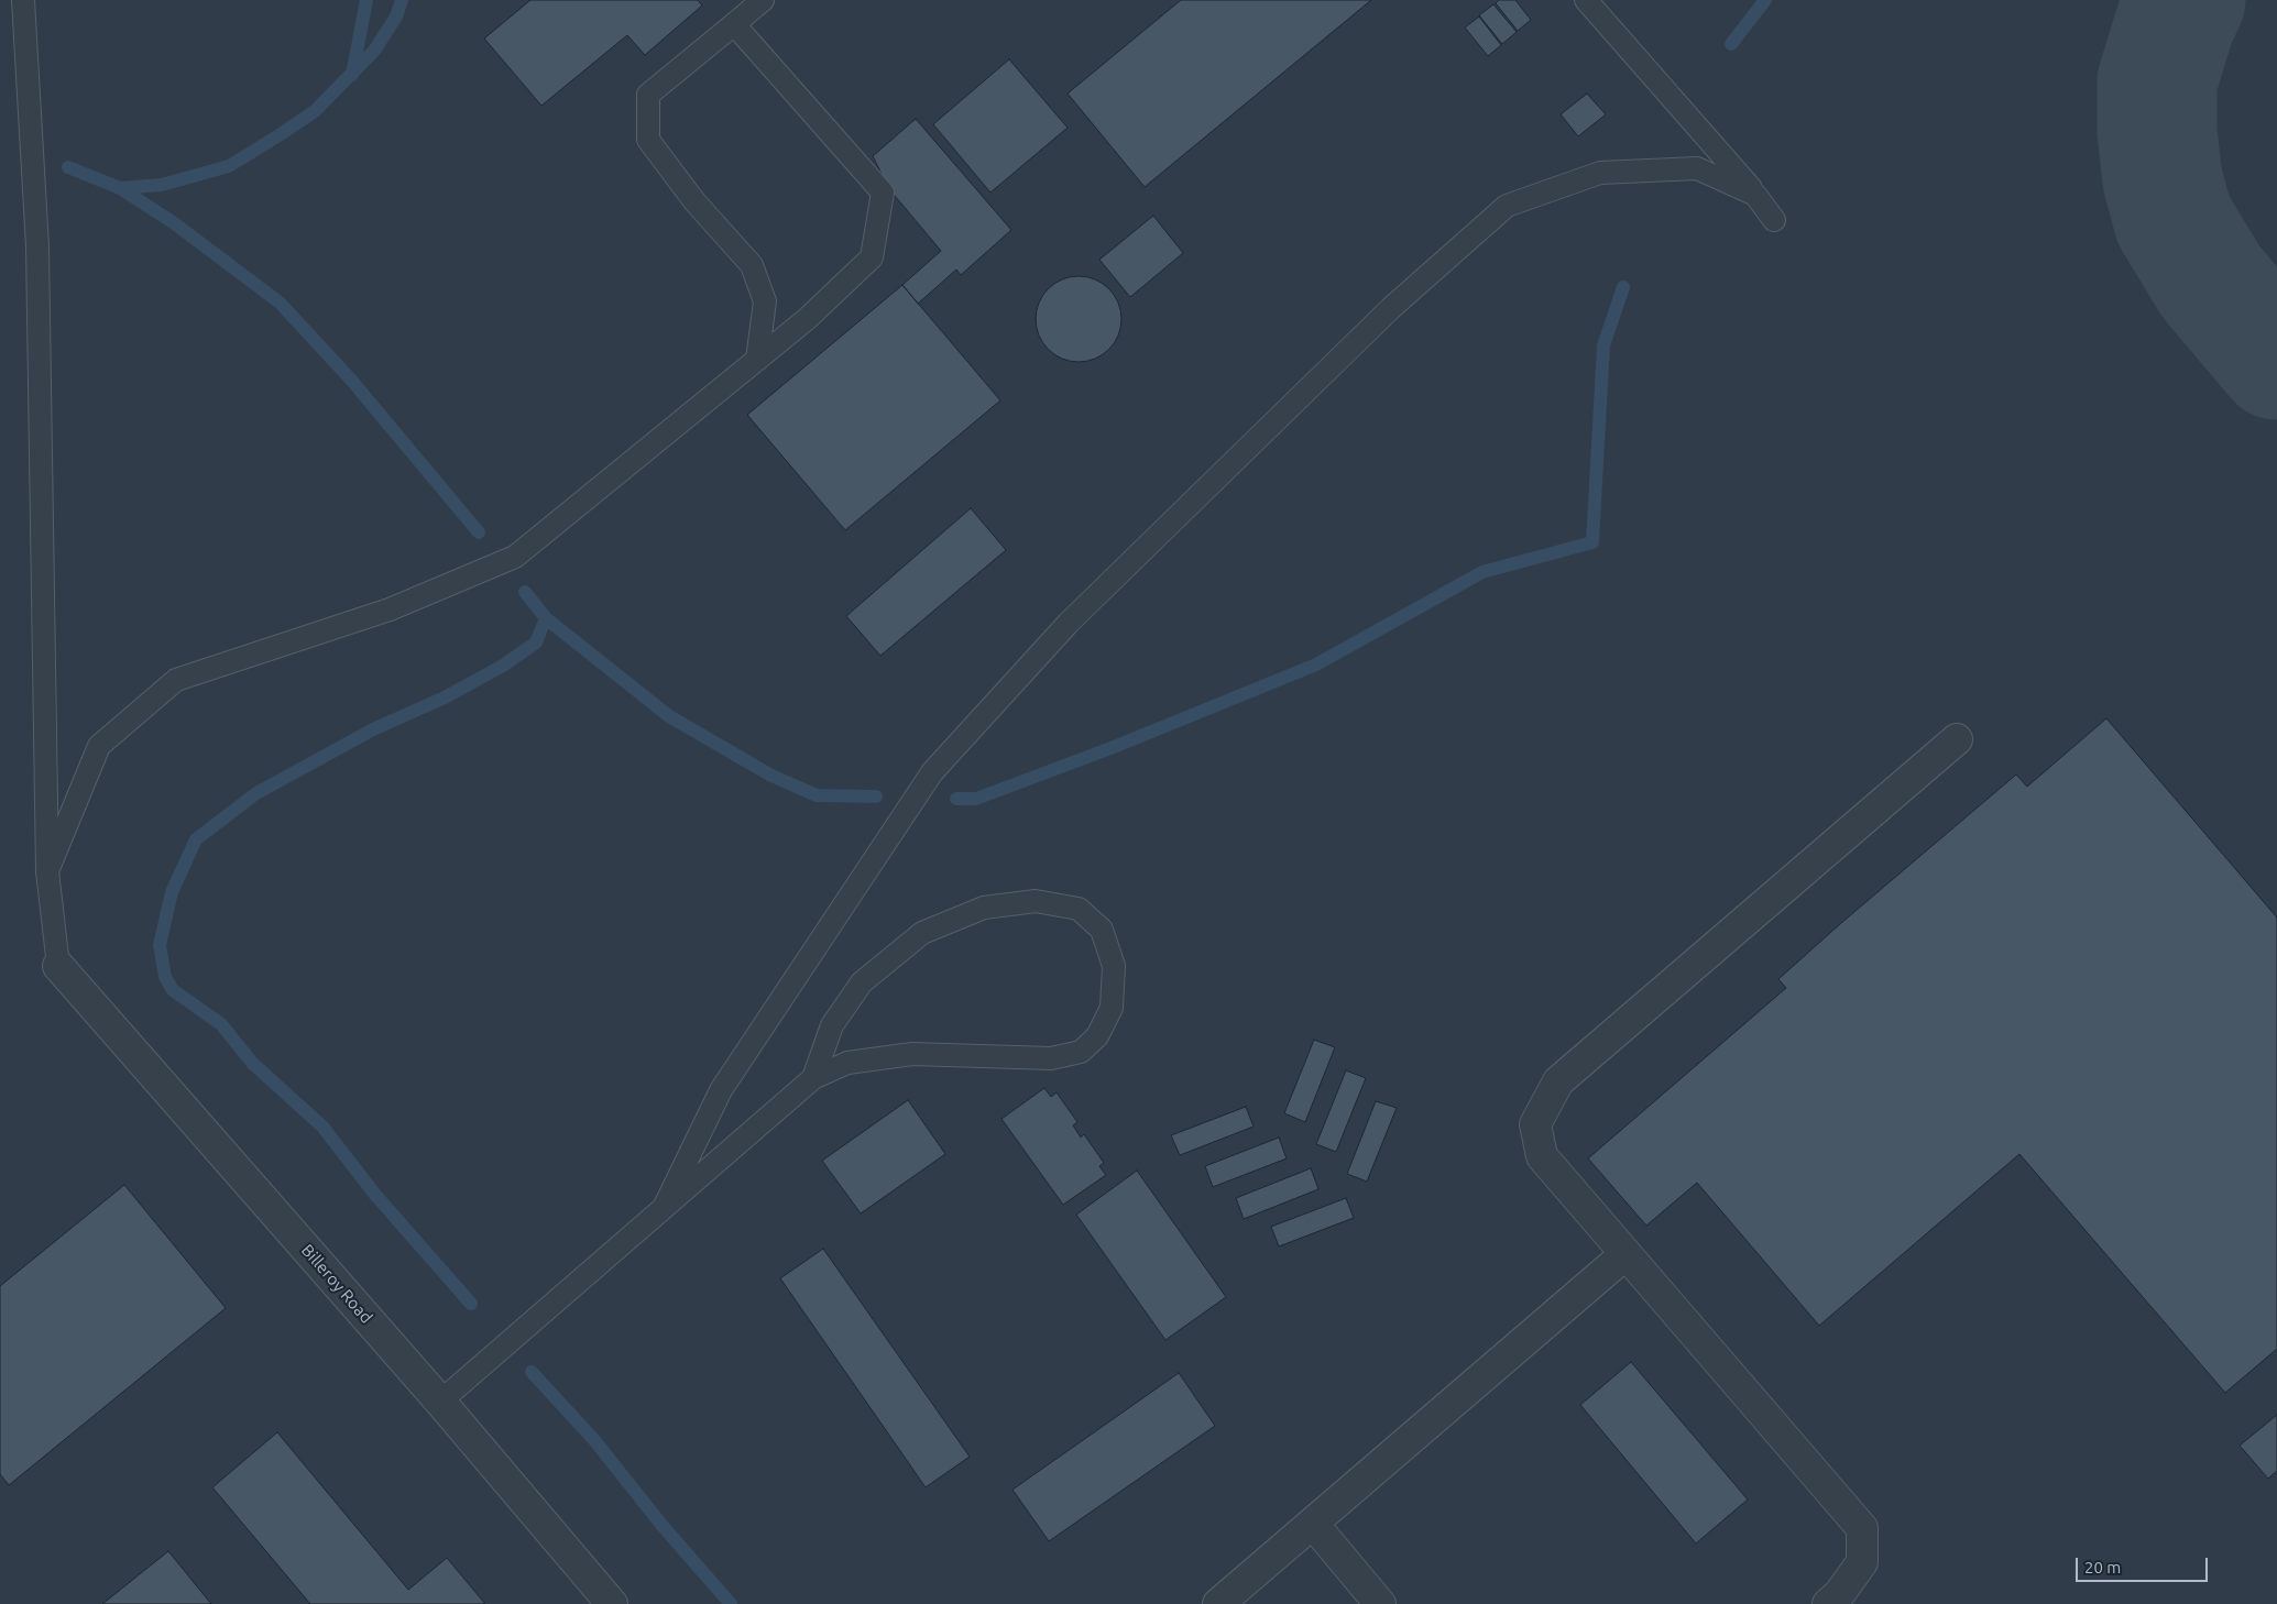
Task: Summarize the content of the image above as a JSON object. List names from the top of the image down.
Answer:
{
  "streets": {
    "street": ["Billeroy Road"]
  },
  "scale_bar": "20 m"
}
